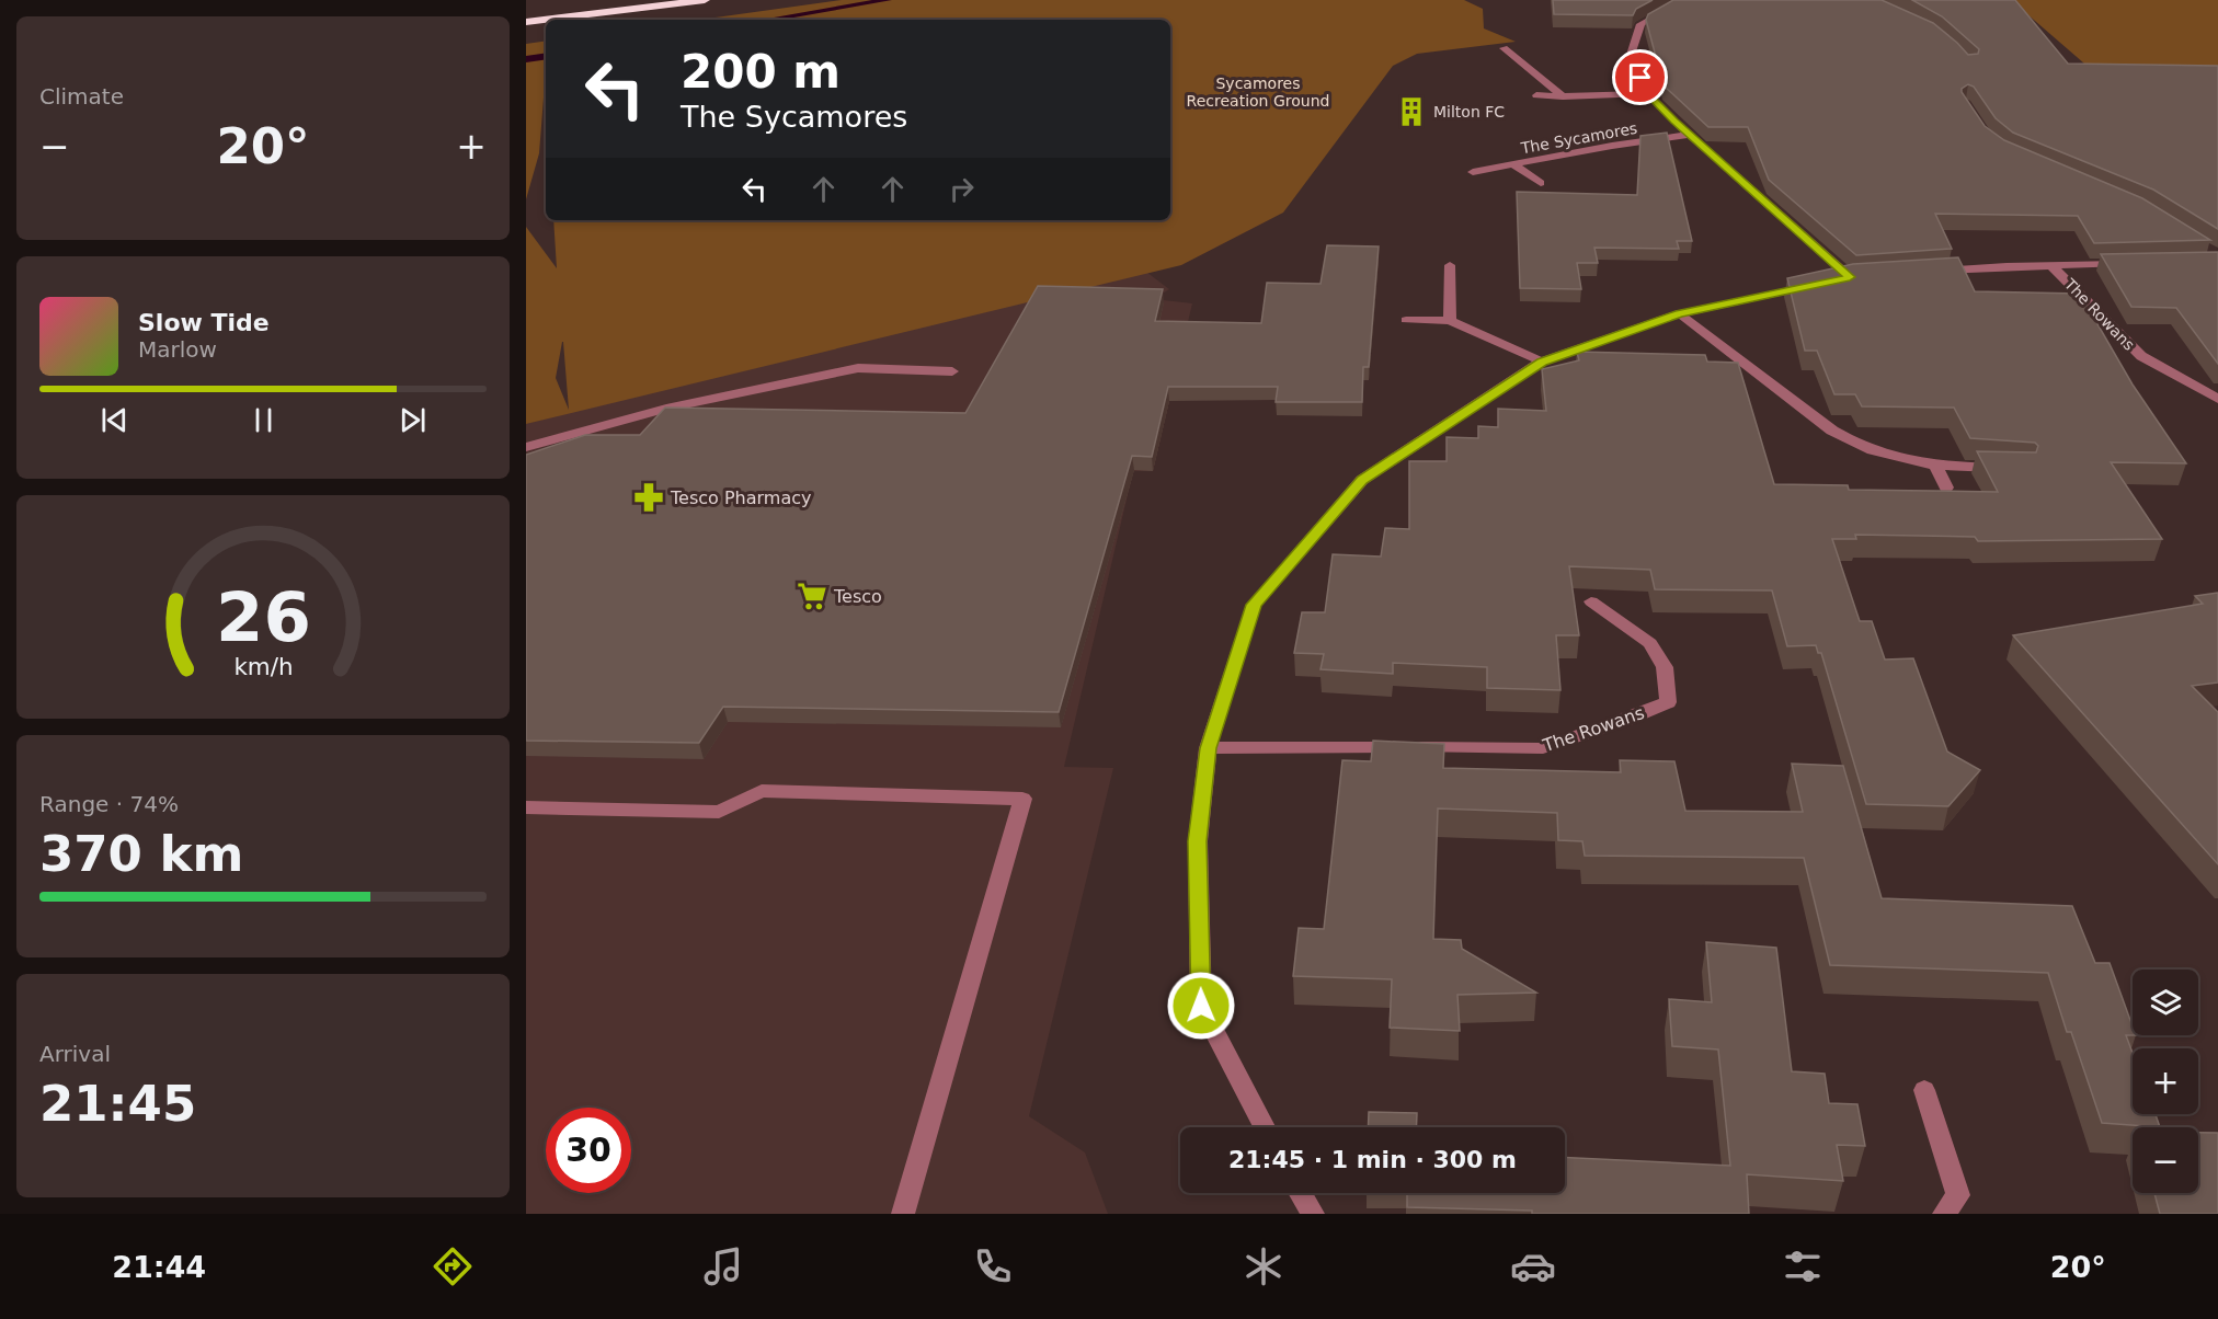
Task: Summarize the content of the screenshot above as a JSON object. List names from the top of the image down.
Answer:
{
  "streets": {
    "street": ["The Sycamores", "The Rowans"]
  },
  "parks": ["Sycamores Recreation Ground"],
  "places": {
    "building": ["Milton FC"],
    "pharmacy": ["Tesco Pharmacy"],
    "supermarket": ["Tesco"]
  },
  "page": {
    "tile": [
      "Climate",
      ["Range · 74%", "370 km"],
      ["Arrival", "21:45"]
    ],
    "turn": ["200 m", "The Sycamores"],
    "heat": ["−", "20°", "+"],
    "song": ["Slow Tide", "Marlow"],
    "map_buttons": ["+", "−"],
    "limit": "30",
    "trip": "21:45 · 1 min · 300 m",
    "tabs": ["21:44", "20°"],
    "gauge": ["26", "km/h"]
  }
}
